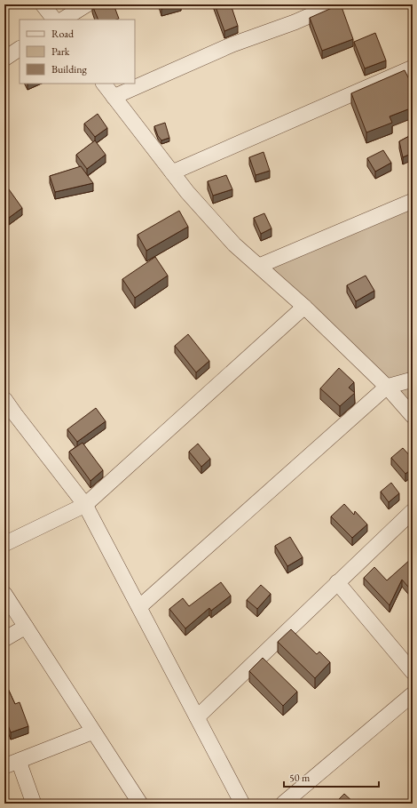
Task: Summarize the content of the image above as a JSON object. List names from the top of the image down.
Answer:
{
  "legend": ["Road", "Park", "Building"],
  "scale_bar": "50 m"
}
